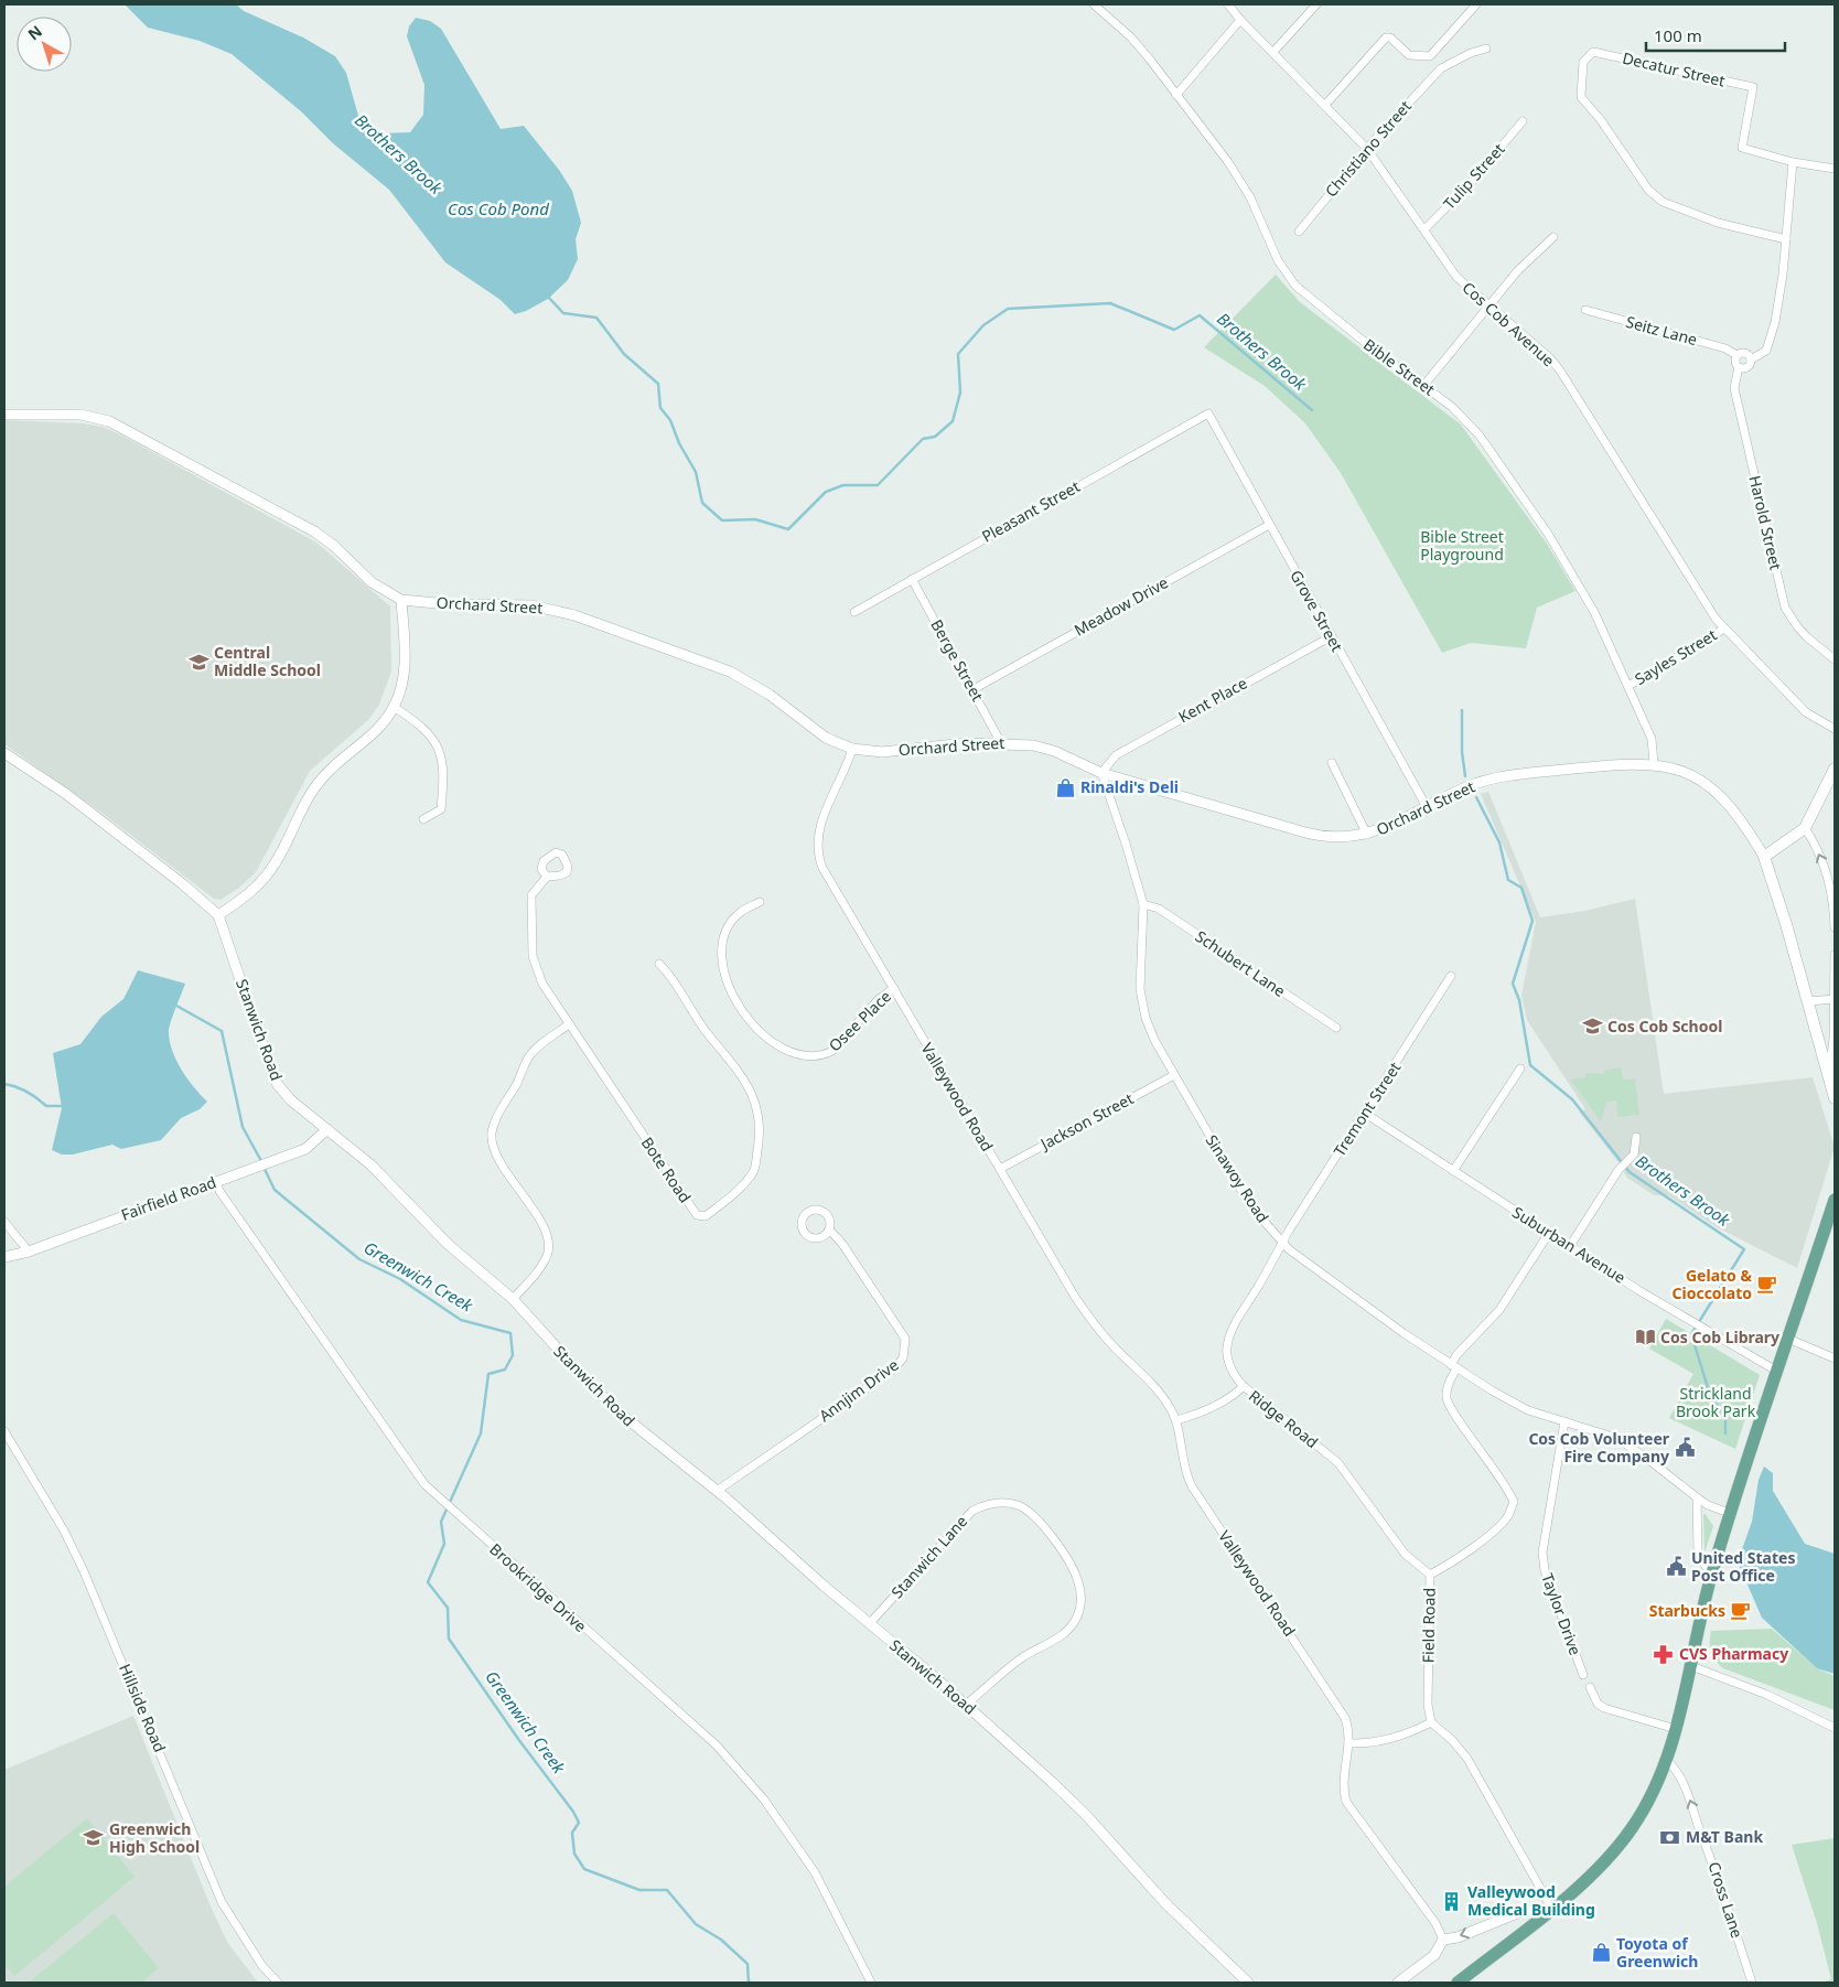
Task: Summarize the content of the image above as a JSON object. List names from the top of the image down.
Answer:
{
  "streets": {
    "main road": ["Orchard Street"],
    "street": [
      "Decatur Street",
      "Christiano Street",
      "Tulip Street",
      "Cos Cob Avenue",
      "Seitz Lane",
      "Bible Street",
      "Pleasant Street",
      "Harold Street",
      "Meadow Drive",
      "Grove Street",
      "Sayles Street",
      "Berge Street",
      "Kent Place",
      "Schubert Lane",
      "Osee Place",
      "Stanwich Road",
      "Valleywood Road",
      "Tremont Street",
      "Jackson Street",
      "Bote Road",
      "Sinawoy Road",
      "Fairfield Road",
      "Suburban Avenue",
      "Annjim Drive",
      "Ridge Road",
      "Stanwich Lane",
      "Brookridge Drive",
      "Taylor Drive",
      "Field Road",
      "Hillside Road",
      "Cross Lane"
    ]
  },
  "crossings": [
    ["Christiano Street", "Cos Cob Avenue"],
    ["Tulip Street", "Cos Cob Avenue"],
    ["Cos Cob Avenue", "Sayles Street"],
    ["Seitz Lane", "Harold Street"],
    ["Bible Street", "Orchard Street"],
    ["Bible Street", "Sayles Street"],
    ["Pleasant Street", "Grove Street"],
    ["Pleasant Street", "Berge Street"],
    ["Orchard Street", "Grove Street"],
    ["Orchard Street", "Berge Street"],
    ["Orchard Street", "Kent Place"],
    ["Orchard Street", "Valleywood Road"],
    ["Orchard Street", "Sinawoy Road"],
    ["Meadow Drive", "Grove Street"],
    ["Meadow Drive", "Berge Street"],
    ["Grove Street", "Kent Place"],
    ["Kent Place", "Sinawoy Road"],
    ["Schubert Lane", "Sinawoy Road"],
    ["Osee Place", "Valleywood Road"],
    ["Stanwich Road", "Fairfield Road"],
    ["Stanwich Road", "Annjim Drive"],
    ["Stanwich Road", "Stanwich Lane"],
    ["Valleywood Road", "Jackson Street"],
    ["Tremont Street", "Sinawoy Road"],
    ["Tremont Street", "Suburban Avenue"],
    ["Tremont Street", "Ridge Road"],
    ["Jackson Street", "Sinawoy Road"],
    ["Sinawoy Road", "Ridge Road"],
    ["Sinawoy Road", "Taylor Drive"],
    ["Sinawoy Road", "Field Road"],
    ["Fairfield Road", "Brookridge Drive"],
    ["Ridge Road", "Field Road"]
  ],
  "one_way": ["Cross Lane"],
  "water": ["Brothers Brook", "Cos Cob Pond", "Greenwich Creek"],
  "parks": ["Bible Street Playground", "Strickland Brook Park"],
  "places": {
    "school or university": ["Central Middle School", "Cos Cob School", "Greenwich High School"],
    "shop": ["Rinaldi's Deli", "Toyota of Greenwich"],
    "cafe": ["Gelato & Cioccolato", "Starbucks"],
    "library": ["Cos Cob Library"],
    "public building": ["Cos Cob Volunteer Fire Company", "United States Post Office"],
    "pharmacy": ["CVS Pharmacy"],
    "bank": ["M&T Bank"],
    "building": ["Valleywood Medical Building"]
  },
  "scale_bar": "100 m",
  "north": "top left"
}
